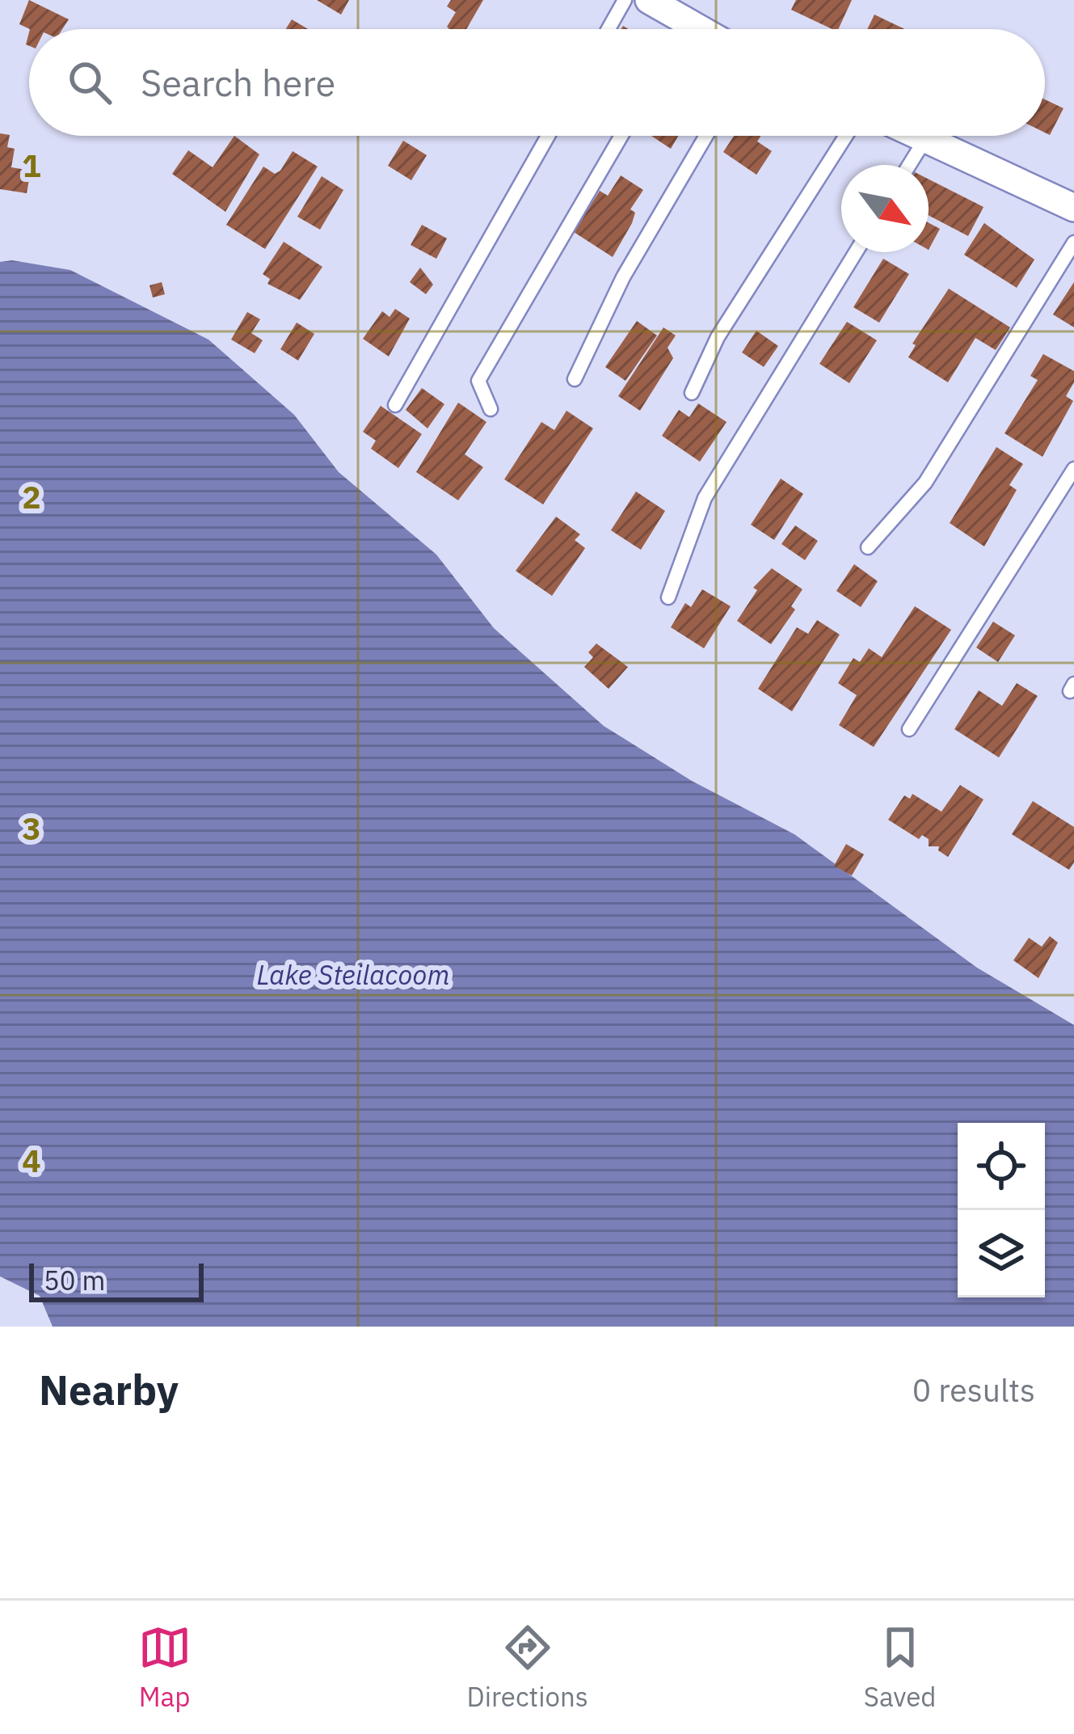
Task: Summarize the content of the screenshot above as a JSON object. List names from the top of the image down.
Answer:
{
  "water": ["Lake Steilacoom"],
  "scale_bar": "50 m",
  "north": "bottom right",
  "page": {
    "search": "Search here",
    "scale": "50 m",
    "heading": ["Nearby", "0 results"],
    "nav": ["Map", "Directions", "Saved"]
  },
  "grid": {
    "rows": [
      "1",
      "2",
      "3",
      "4"
    ]
  }
}
